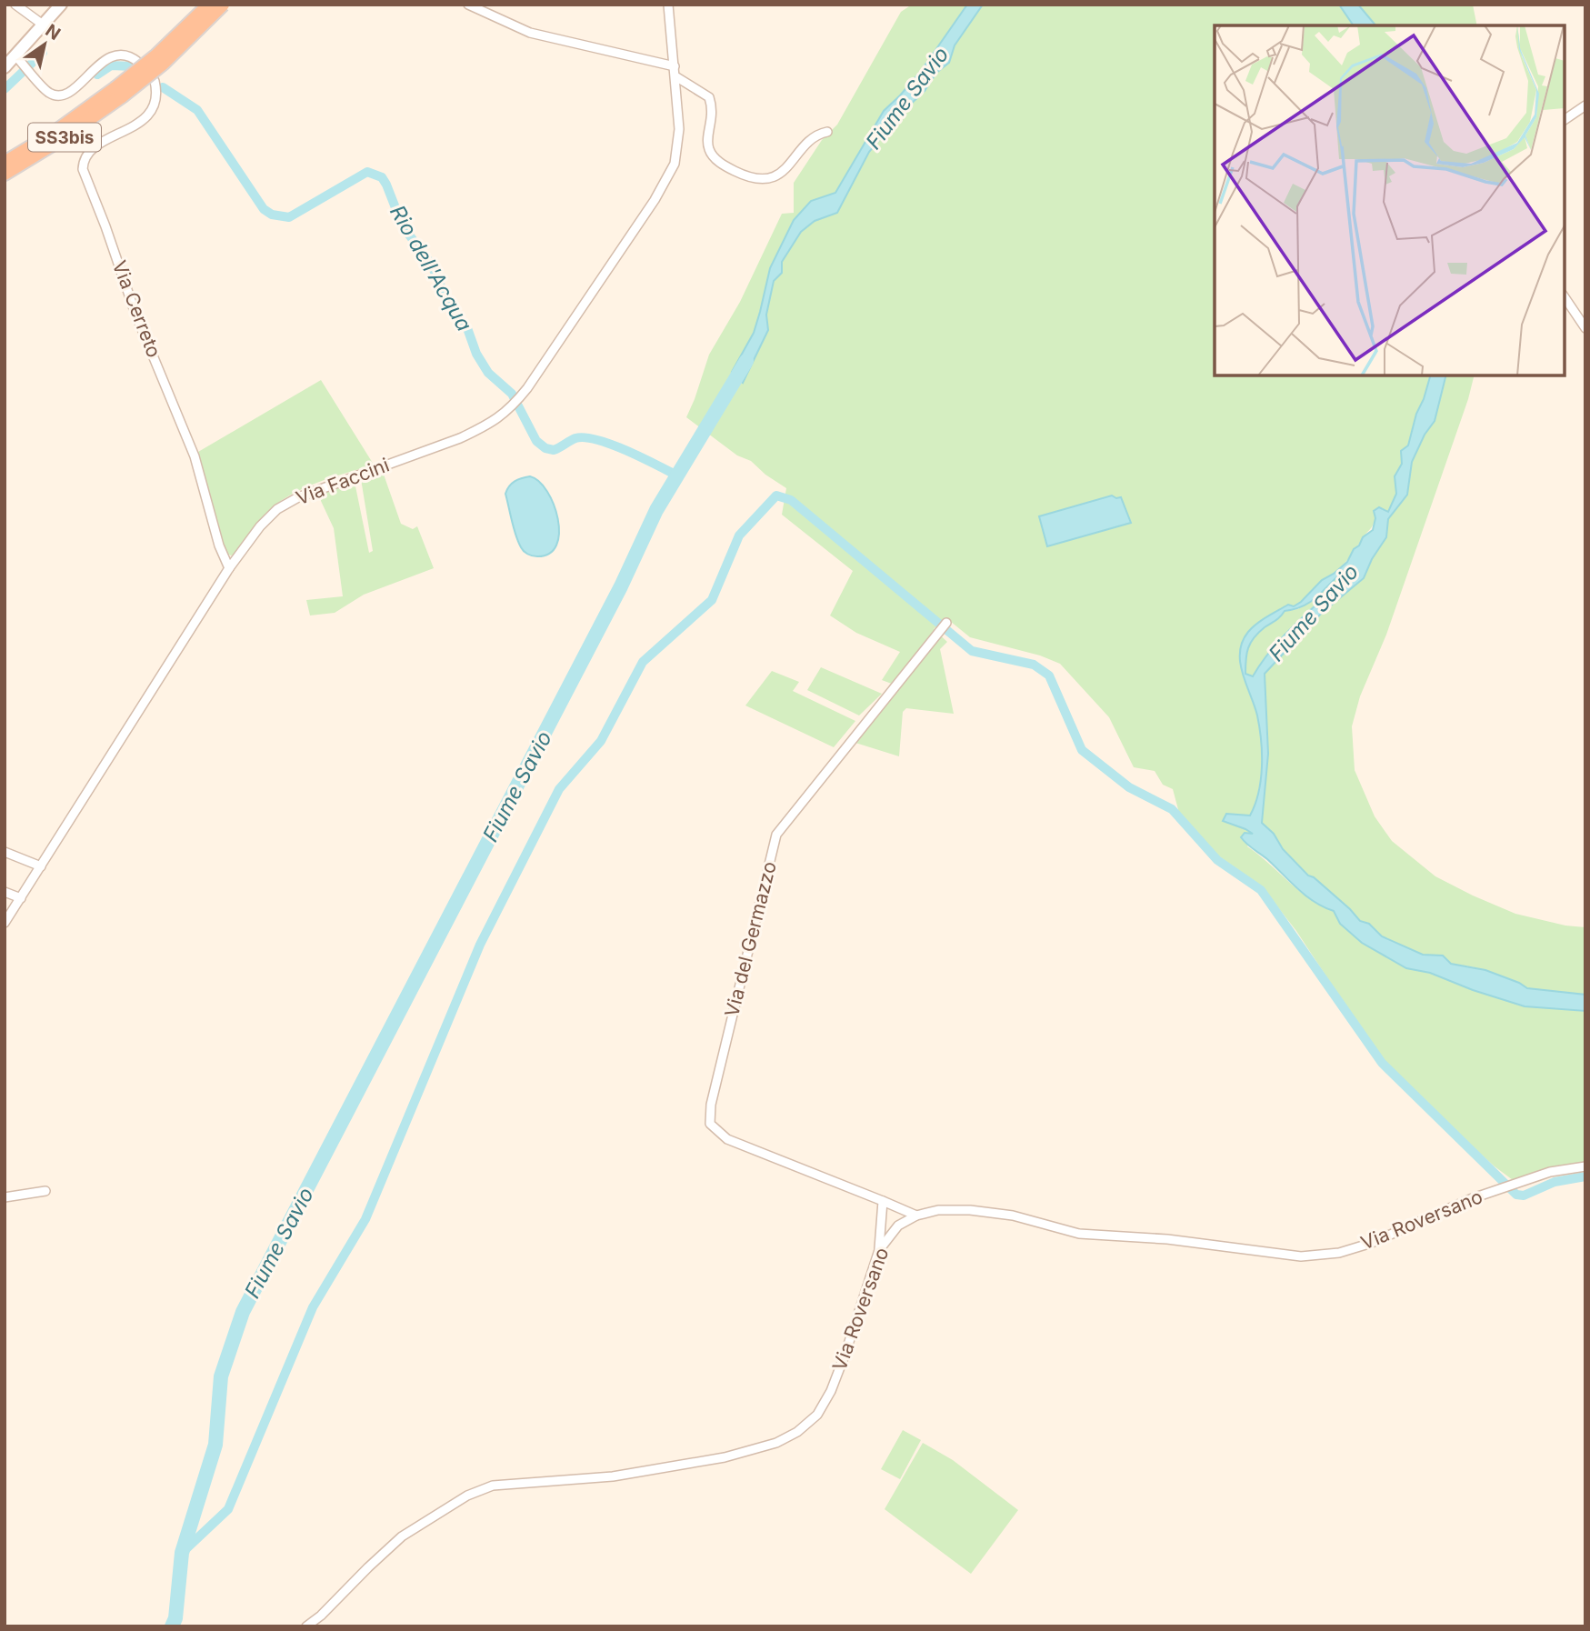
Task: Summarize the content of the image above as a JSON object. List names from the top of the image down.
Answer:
{
  "streets": {
    "highway": ["SS3bis"],
    "street": [
      "Via Cerreto",
      "Via Faccini",
      "Via del Germazzo",
      "Via Roversano"
    ]
  },
  "crossings": [
    ["Via Cerreto", "Via Faccini"],
    ["Via del Germazzo", "Via Roversano"]
  ],
  "water": ["Fiume Savio", "Rio dell'Acqua"],
  "north": "top right"
}
